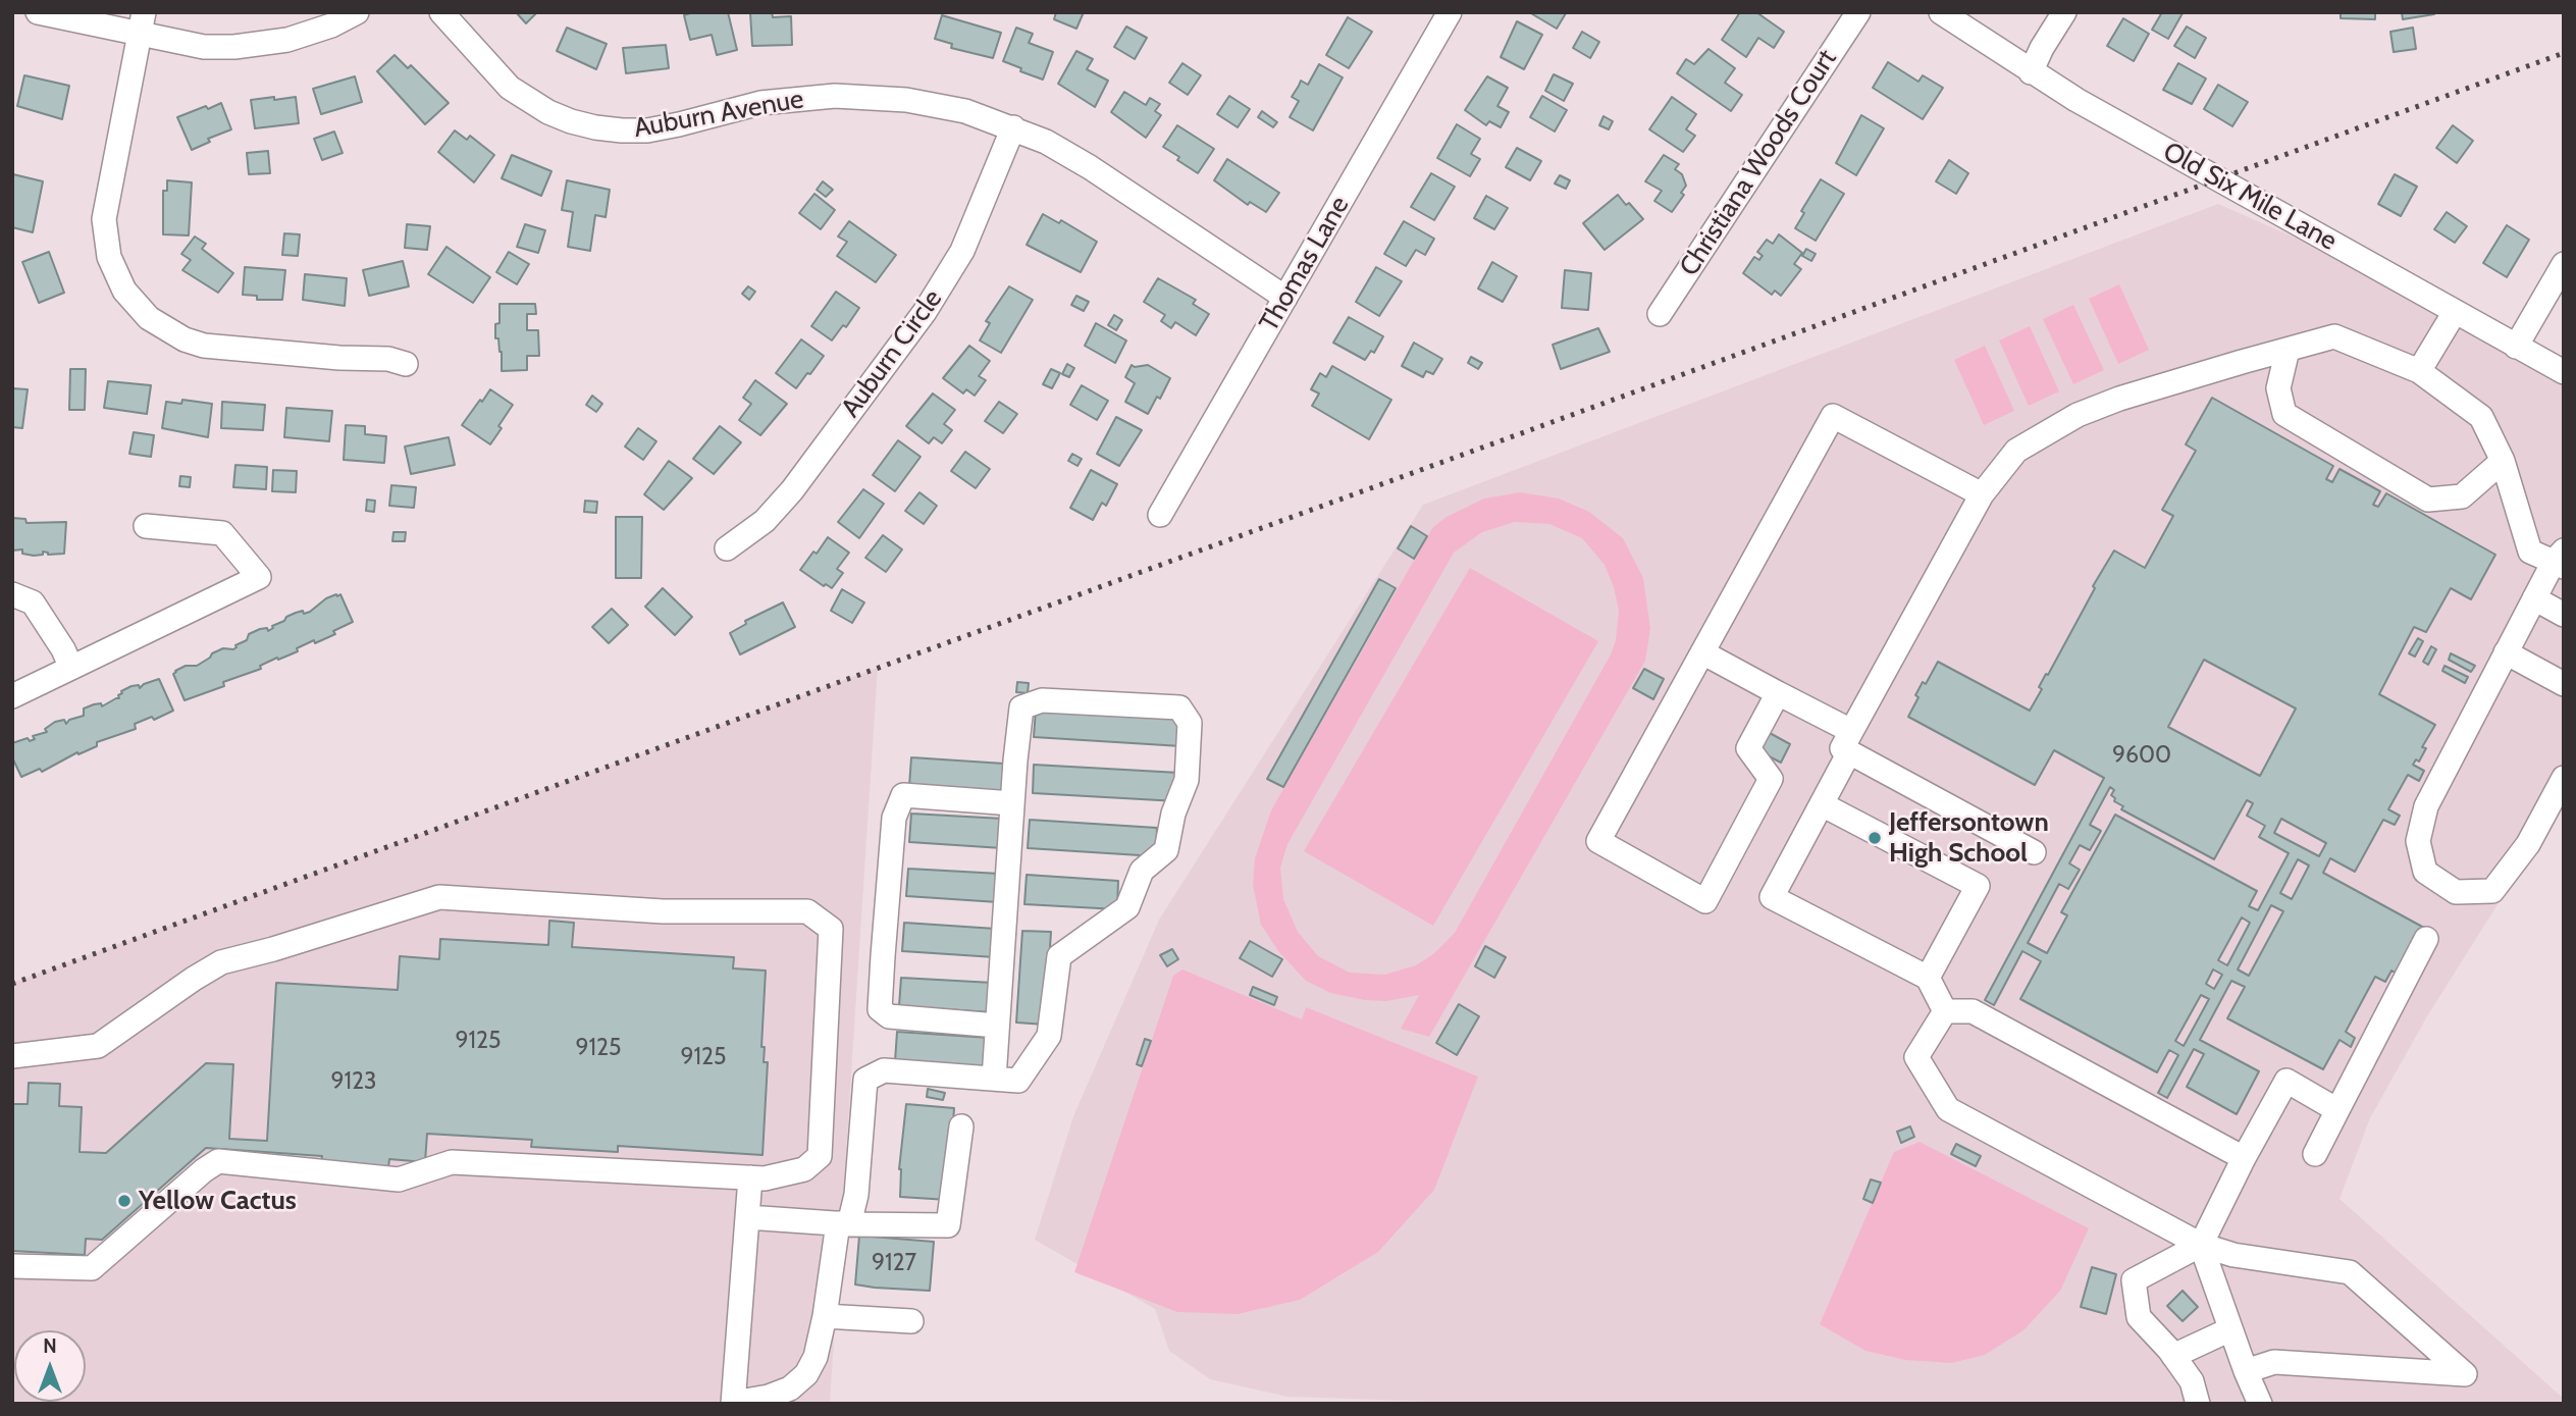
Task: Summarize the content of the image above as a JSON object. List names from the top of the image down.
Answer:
{
  "streets": {
    "street": [
      "Auburn Avenue",
      "Christiana Woods Court",
      "Old Six Mile Lane",
      "Thomas Lane",
      "Auburn Circle"
    ]
  },
  "crossings": [
    ["Auburn Avenue", "Thomas Lane"],
    ["Auburn Avenue", "Auburn Circle"]
  ],
  "places": ["Jeffersontown High School", "Yellow Cactus"],
  "house_numbers": [
    "9600",
    "9125",
    "9125",
    "9125",
    "9123",
    "9127"
  ],
  "north": "top"
}
